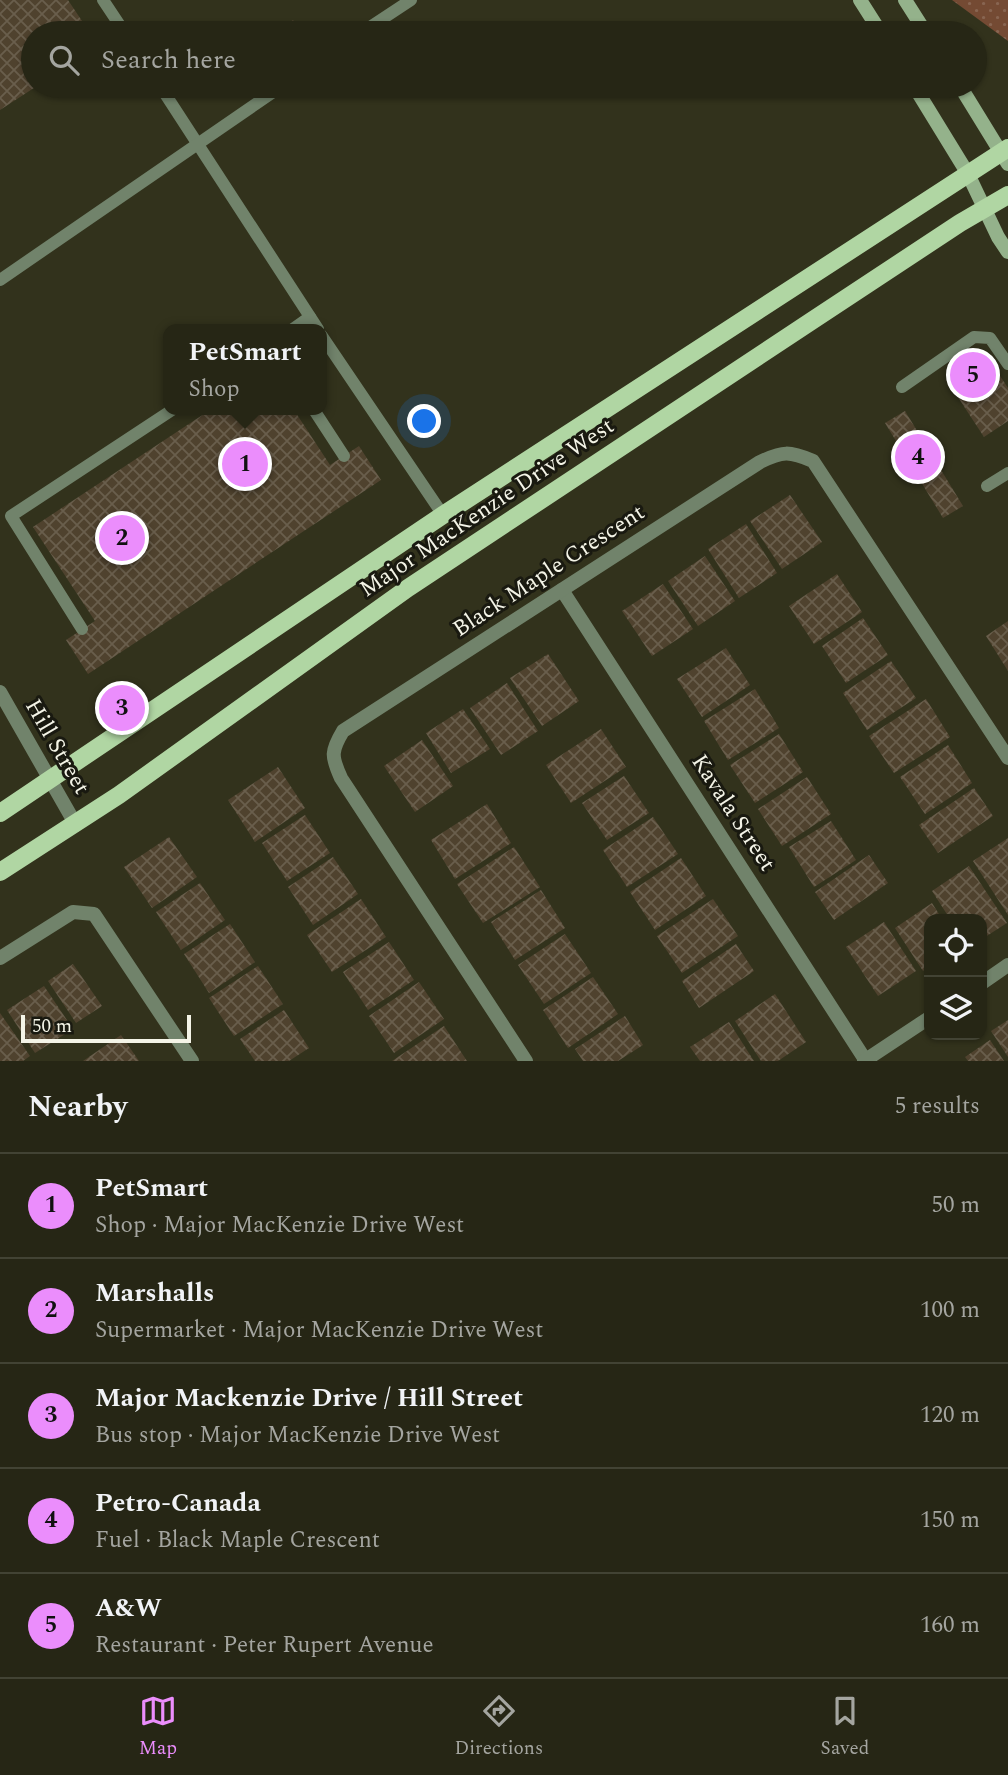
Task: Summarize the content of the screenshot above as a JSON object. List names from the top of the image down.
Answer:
{
  "streets": {
    "main road": ["Major MacKenzie Drive West"],
    "street": ["Black Maple Crescent", "Hill Street", "Kavala Street"]
  },
  "crossings": [
    ["Major MacKenzie Drive West", "Hill Street"],
    ["Black Maple Crescent", "Kavala Street"]
  ],
  "scale_bar": "50 m",
  "page": {
    "search": "Search here",
    "popup": ["PetSmart", "Shop"],
    "pins": [
      "5",
      "4",
      "1",
      "2",
      "3"
    ],
    "scale": "50 m",
    "heading": ["Nearby", "5 results"],
    "list": [
      {
        "mark": "1",
        "name": "PetSmart",
        "note": "Shop · Major MacKenzie Drive West",
        "value": "50 m"
      },
      {
        "mark": "2",
        "name": "Marshalls",
        "note": "Supermarket · Major MacKenzie Drive West",
        "value": "100 m"
      },
      {
        "mark": "3",
        "name": "Major Mackenzie Drive / Hill Street",
        "note": "Bus stop · Major MacKenzie Drive West",
        "value": "120 m"
      },
      {
        "mark": "4",
        "name": "Petro-Canada",
        "note": "Fuel · Black Maple Crescent",
        "value": "150 m"
      },
      {
        "mark": "5",
        "name": "A&W",
        "note": "Restaurant · Peter Rupert Avenue",
        "value": "160 m"
      }
    ],
    "nav": ["Map", "Directions", "Saved"]
  }
}
